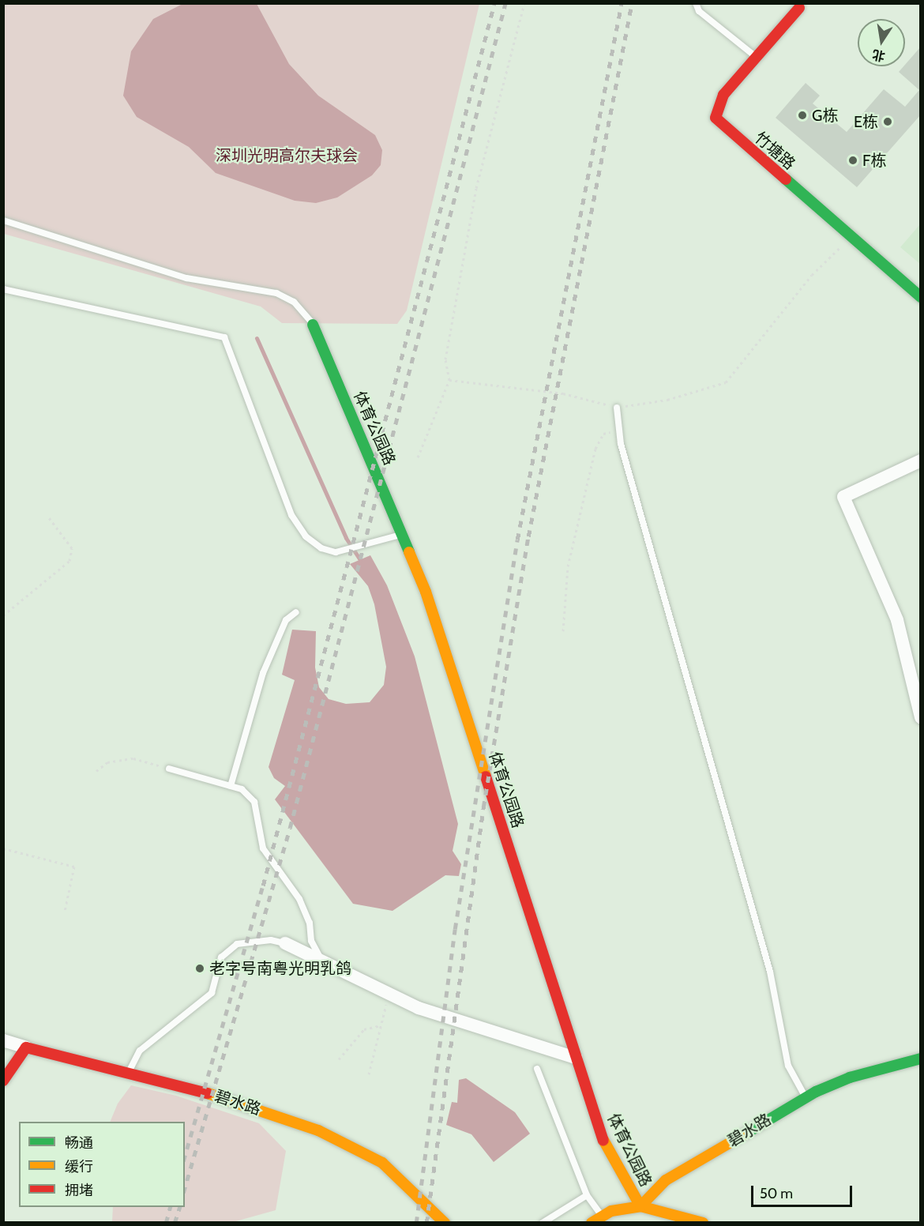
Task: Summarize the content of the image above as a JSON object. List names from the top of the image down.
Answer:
{
  "streets": {
    "street": ["竹塘路", "体育公园路", "碧水路"]
  },
  "crossings": [
    ["体育公园路", "碧水路"]
  ],
  "parks": ["深圳光明高尔夫球会"],
  "places": [
    "G栋",
    "E栋",
    "F栋",
    "老字号南粤光明乳鸽"
  ],
  "legend": ["畅通", "缓行", "拥堵"],
  "scale_bar": "50 m",
  "north": "bottom"
}
